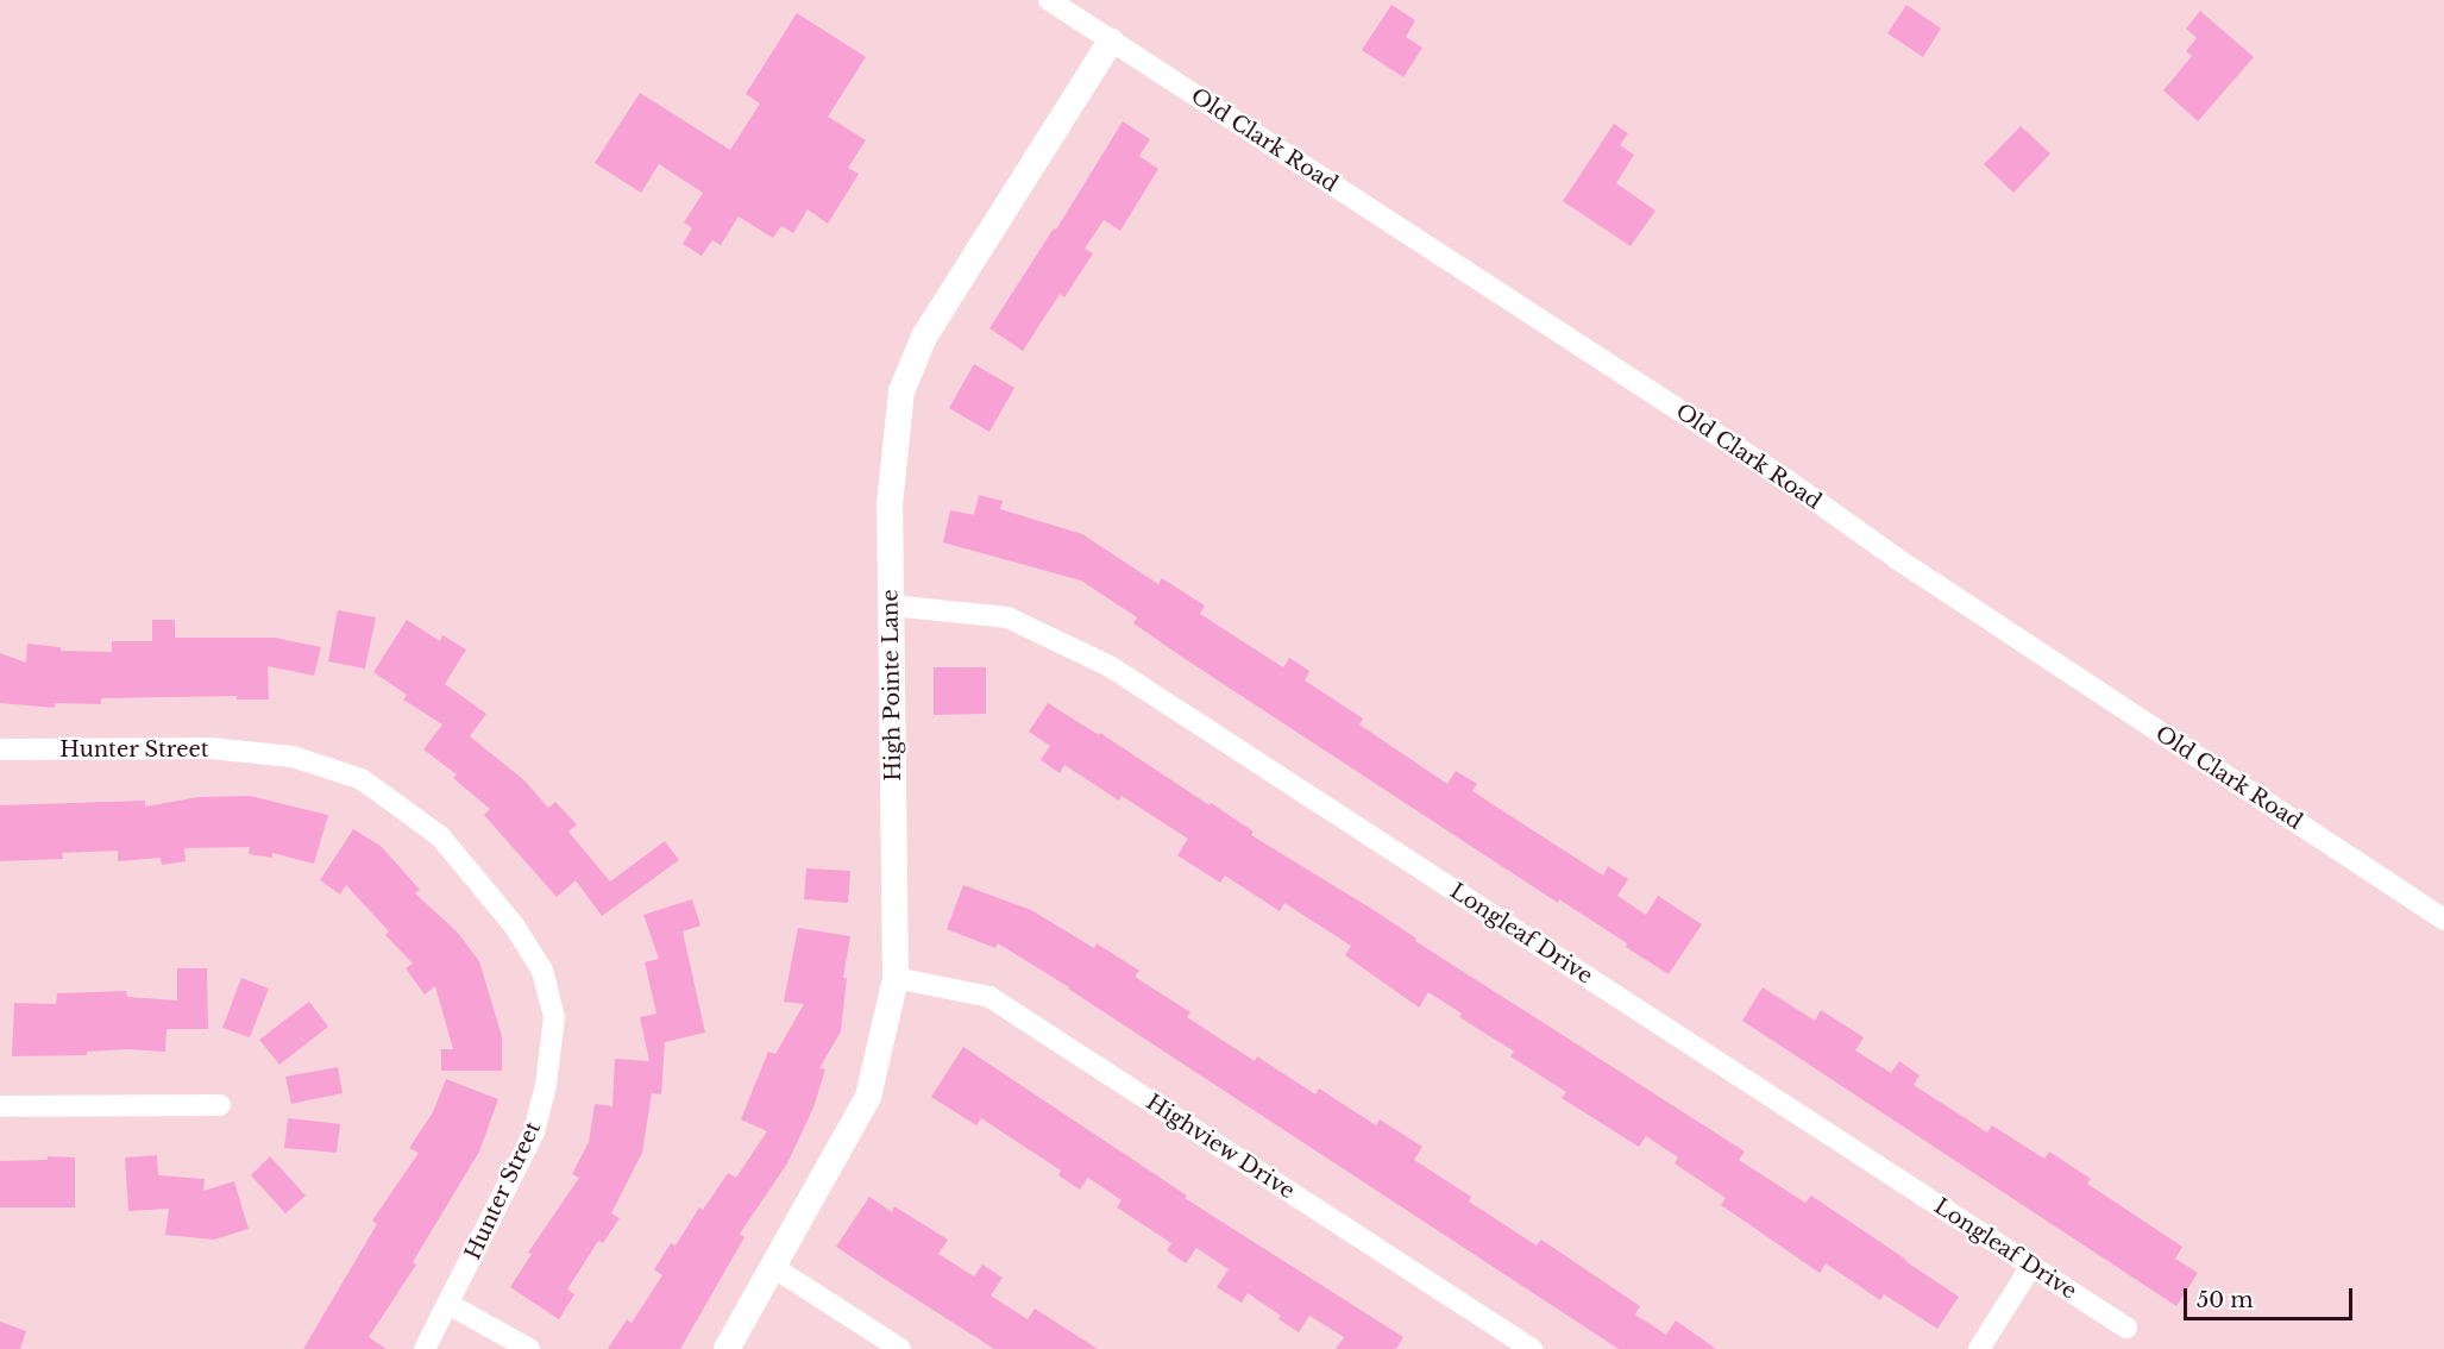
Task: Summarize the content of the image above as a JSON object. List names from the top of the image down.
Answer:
{
  "streets": {
    "street": [
      "Old Clark Road",
      "High Pointe Lane",
      "Hunter Street",
      "Longleaf Drive",
      "Highview Drive"
    ]
  },
  "crossings": [
    ["Old Clark Road", "High Pointe Lane"],
    ["High Pointe Lane", "Longleaf Drive"],
    ["High Pointe Lane", "Highview Drive"]
  ],
  "scale_bar": "50 m"
}
